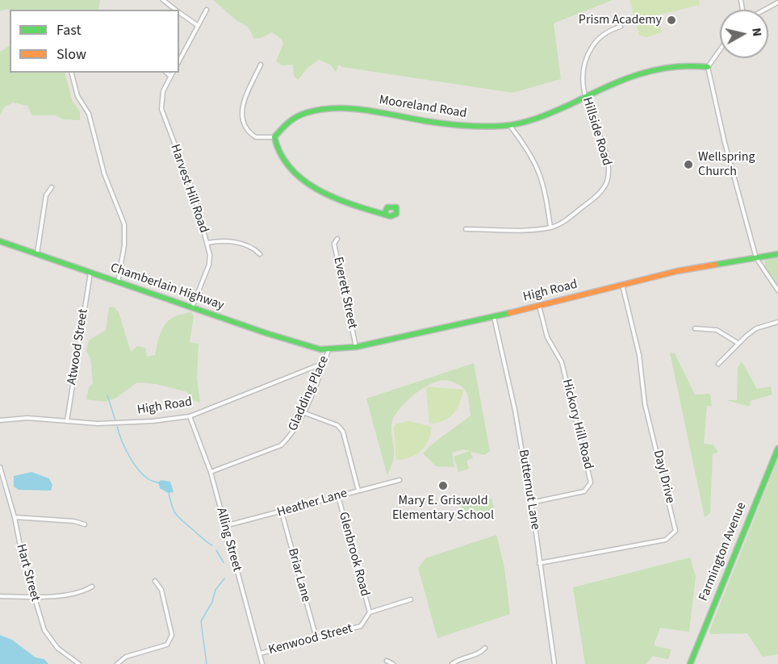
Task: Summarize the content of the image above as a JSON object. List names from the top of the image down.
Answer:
{
  "streets": {
    "main road": [
      "Mooreland Road",
      "Chamberlain Highway",
      "High Road",
      "Farmington Avenue"
    ],
    "street": [
      "Hillside Road",
      "Harvest Hill Road",
      "Everett Street",
      "Atwood Street",
      "Gladding Place",
      "Hickory Hill Road",
      "Dayl Drive",
      "Butternut Lane",
      "Heather Lane",
      "Alling Street",
      "Glenbrook Road",
      "Hart Street",
      "Briar Lane",
      "Kenwood Street"
    ]
  },
  "crossings": [
    ["Mooreland Road", "Hillside Road"],
    ["Harvest Hill Road", "Chamberlain Highway"],
    ["Chamberlain Highway", "High Road"],
    ["Chamberlain Highway", "Atwood Street"],
    ["Chamberlain Highway", "Gladding Place"],
    ["High Road", "Everett Street"],
    ["High Road", "Atwood Street"],
    ["High Road", "Gladding Place"],
    ["High Road", "Hickory Hill Road"],
    ["High Road", "Dayl Drive"],
    ["High Road", "Butternut Lane"],
    ["High Road", "Alling Street"],
    ["Gladding Place", "Alling Street"],
    ["Hickory Hill Road", "Butternut Lane"],
    ["Dayl Drive", "Butternut Lane"],
    ["Heather Lane", "Alling Street"],
    ["Heather Lane", "Glenbrook Road"],
    ["Heather Lane", "Briar Lane"],
    ["Alling Street", "Kenwood Street"],
    ["Glenbrook Road", "Kenwood Street"],
    ["Briar Lane", "Kenwood Street"]
  ],
  "places": ["Prism Academy", "Wellspring Church", "Mary E. Griswold Elementary School"],
  "legend": ["Fast", "Slow"],
  "north": "right"
}
